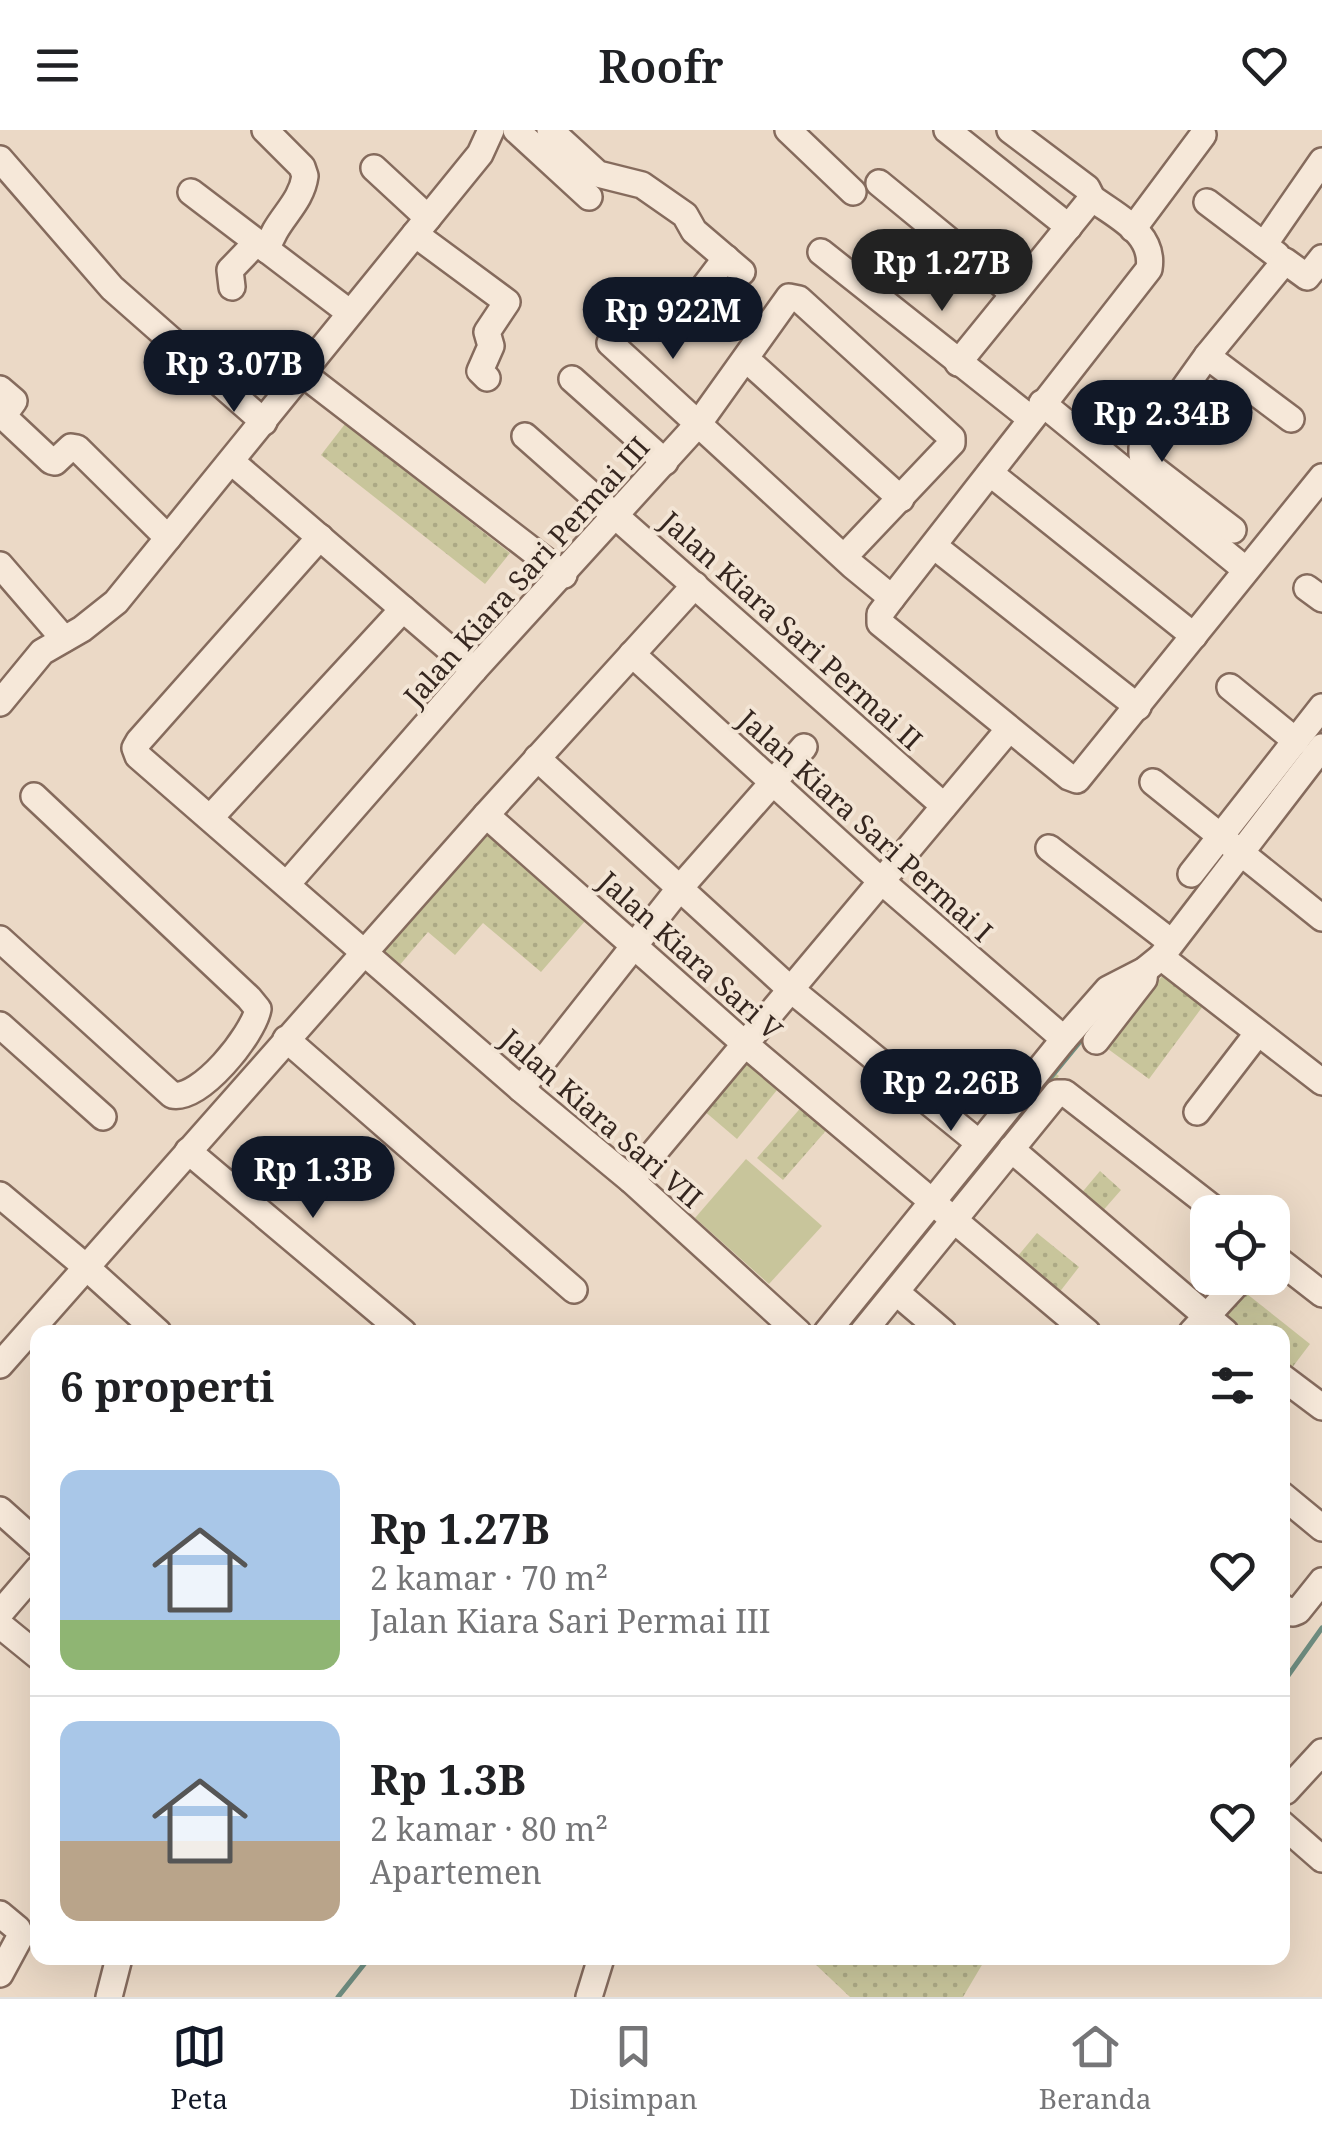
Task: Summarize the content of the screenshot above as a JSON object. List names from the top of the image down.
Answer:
{
  "streets": {
    "street": [
      "Jalan Kiara Sari Permai III",
      "Jalan Kiara Sari Permai II",
      "Jalan Kiara Sari Permai I",
      "Jalan Kiara Sari V",
      "Jalan Kiara Sari VII"
    ]
  },
  "crossings": [
    ["Jalan Kiara Sari Permai III", "Jalan Kiara Sari Permai II"],
    ["Jalan Kiara Sari Permai III", "Jalan Kiara Sari VII"]
  ],
  "page": {
    "header": "Roofr",
    "price": [
      "Rp 1.27B",
      "Rp 922M",
      "Rp 3.07B",
      "Rp 2.34B",
      "Rp 2.26B",
      "Rp 1.3B"
    ],
    "heading": "6 properti",
    "list": [
      {
        "name": "Rp 1.27B",
        "note": "2 kamar · 70 m² · Jalan Kiara Sari Permai III"
      },
      {
        "name": "Rp 1.3B",
        "note": "2 kamar · 80 m² · Apartemen"
      }
    ],
    "tabs": ["Peta", "Disimpan", "Beranda"]
  }
}
